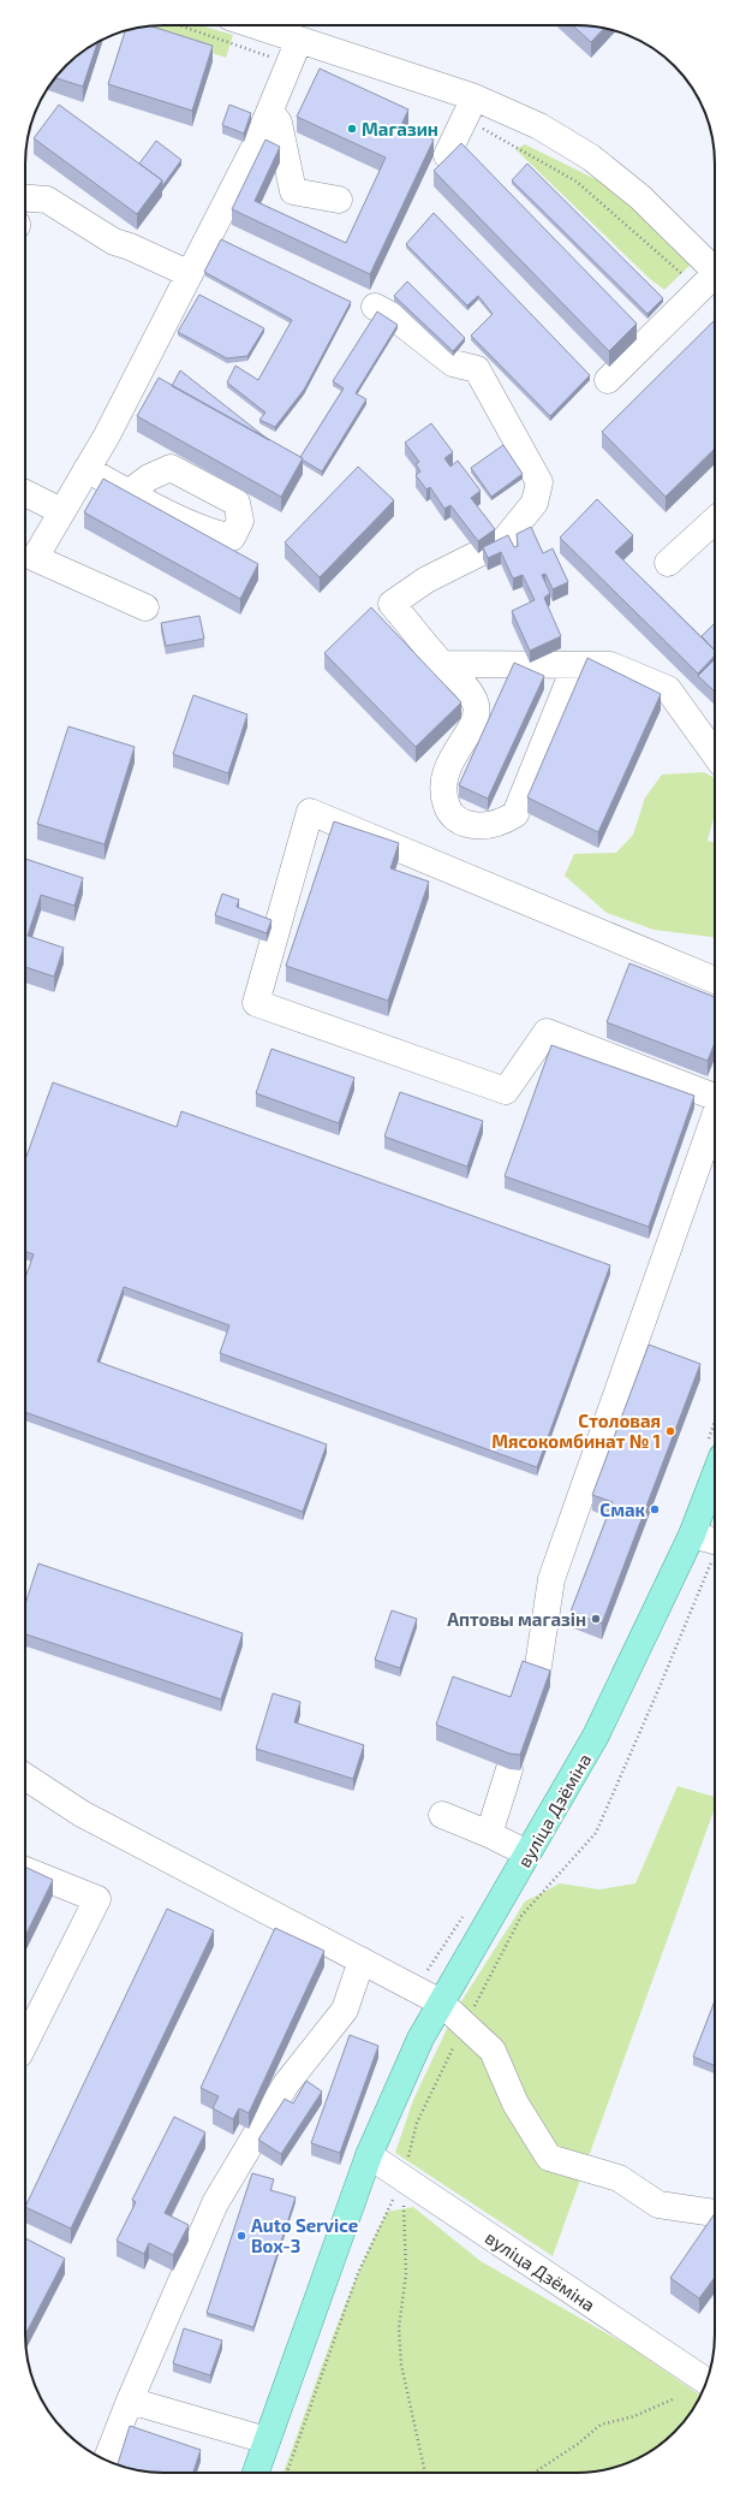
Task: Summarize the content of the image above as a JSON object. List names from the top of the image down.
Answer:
{
  "streets": {
    "main road": ["вуліца Дзёміна"]
  },
  "places": [
    "Магазин",
    "Столовая Мясокомбинат № 1",
    "Смак",
    "Аптовы магазін",
    "Auto Service Box-3"
  ]
}
